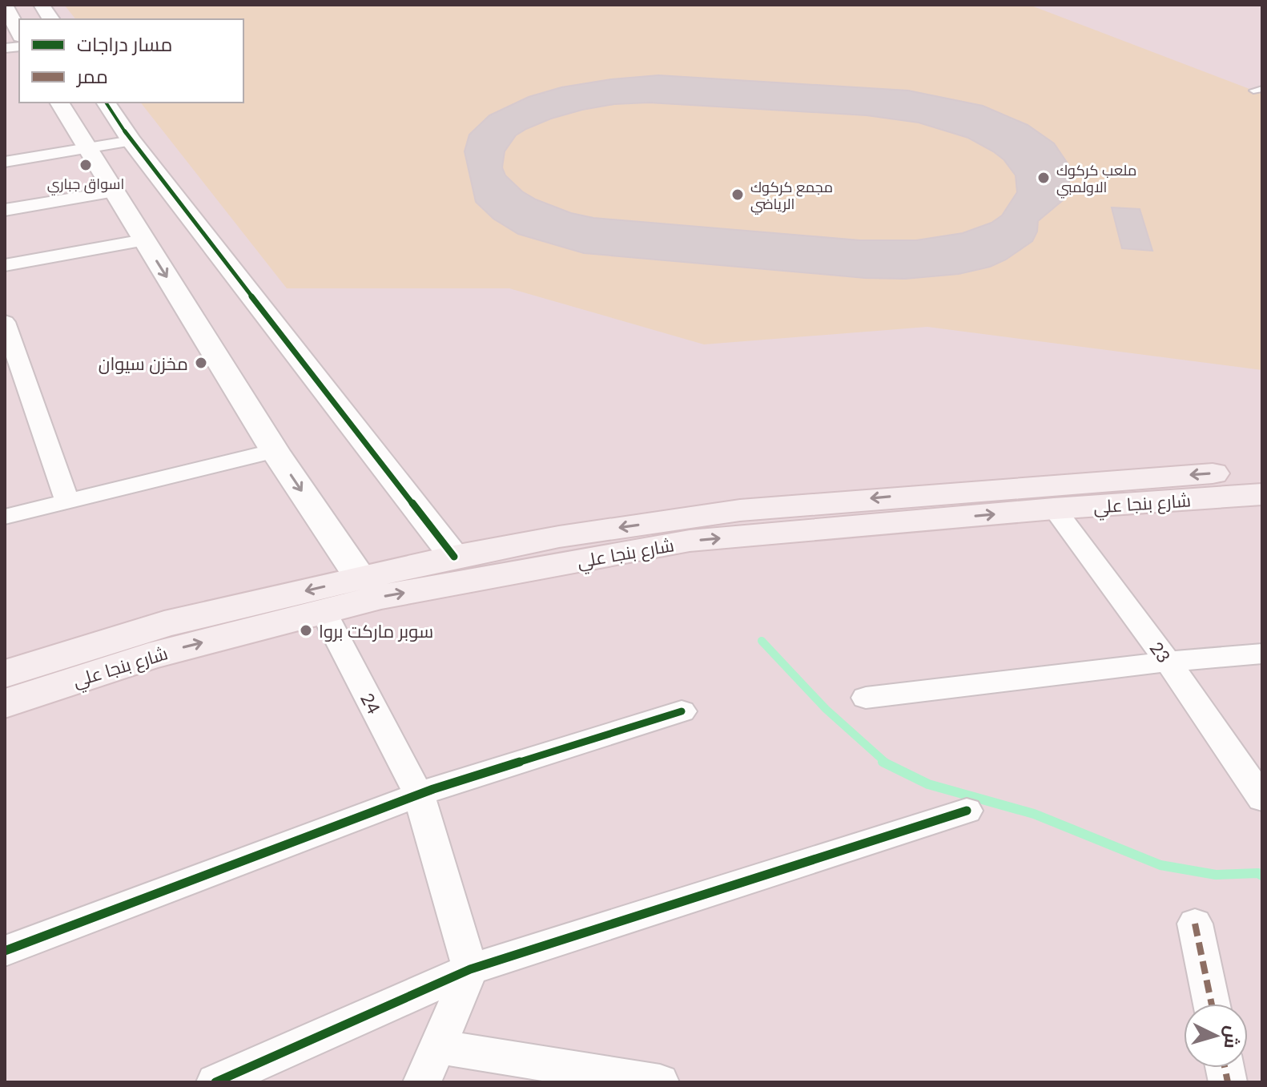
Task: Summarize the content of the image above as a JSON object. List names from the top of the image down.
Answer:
{
  "streets": {
    "main road": ["شارع بنجا علي"],
    "street": ["23", "24"]
  },
  "crossings": [
    ["شارع بنجا علي", "23"],
    ["شارع بنجا علي", "24"]
  ],
  "places": [
    "اسواق جباري",
    "ملعب كركوك الاولمبي",
    "مجمع كركوك الرياضي",
    "مخزن سيوان",
    "سوبر ماركت بروا"
  ],
  "legend": ["مسار دراجات", "ممر"],
  "north": "right"
}
